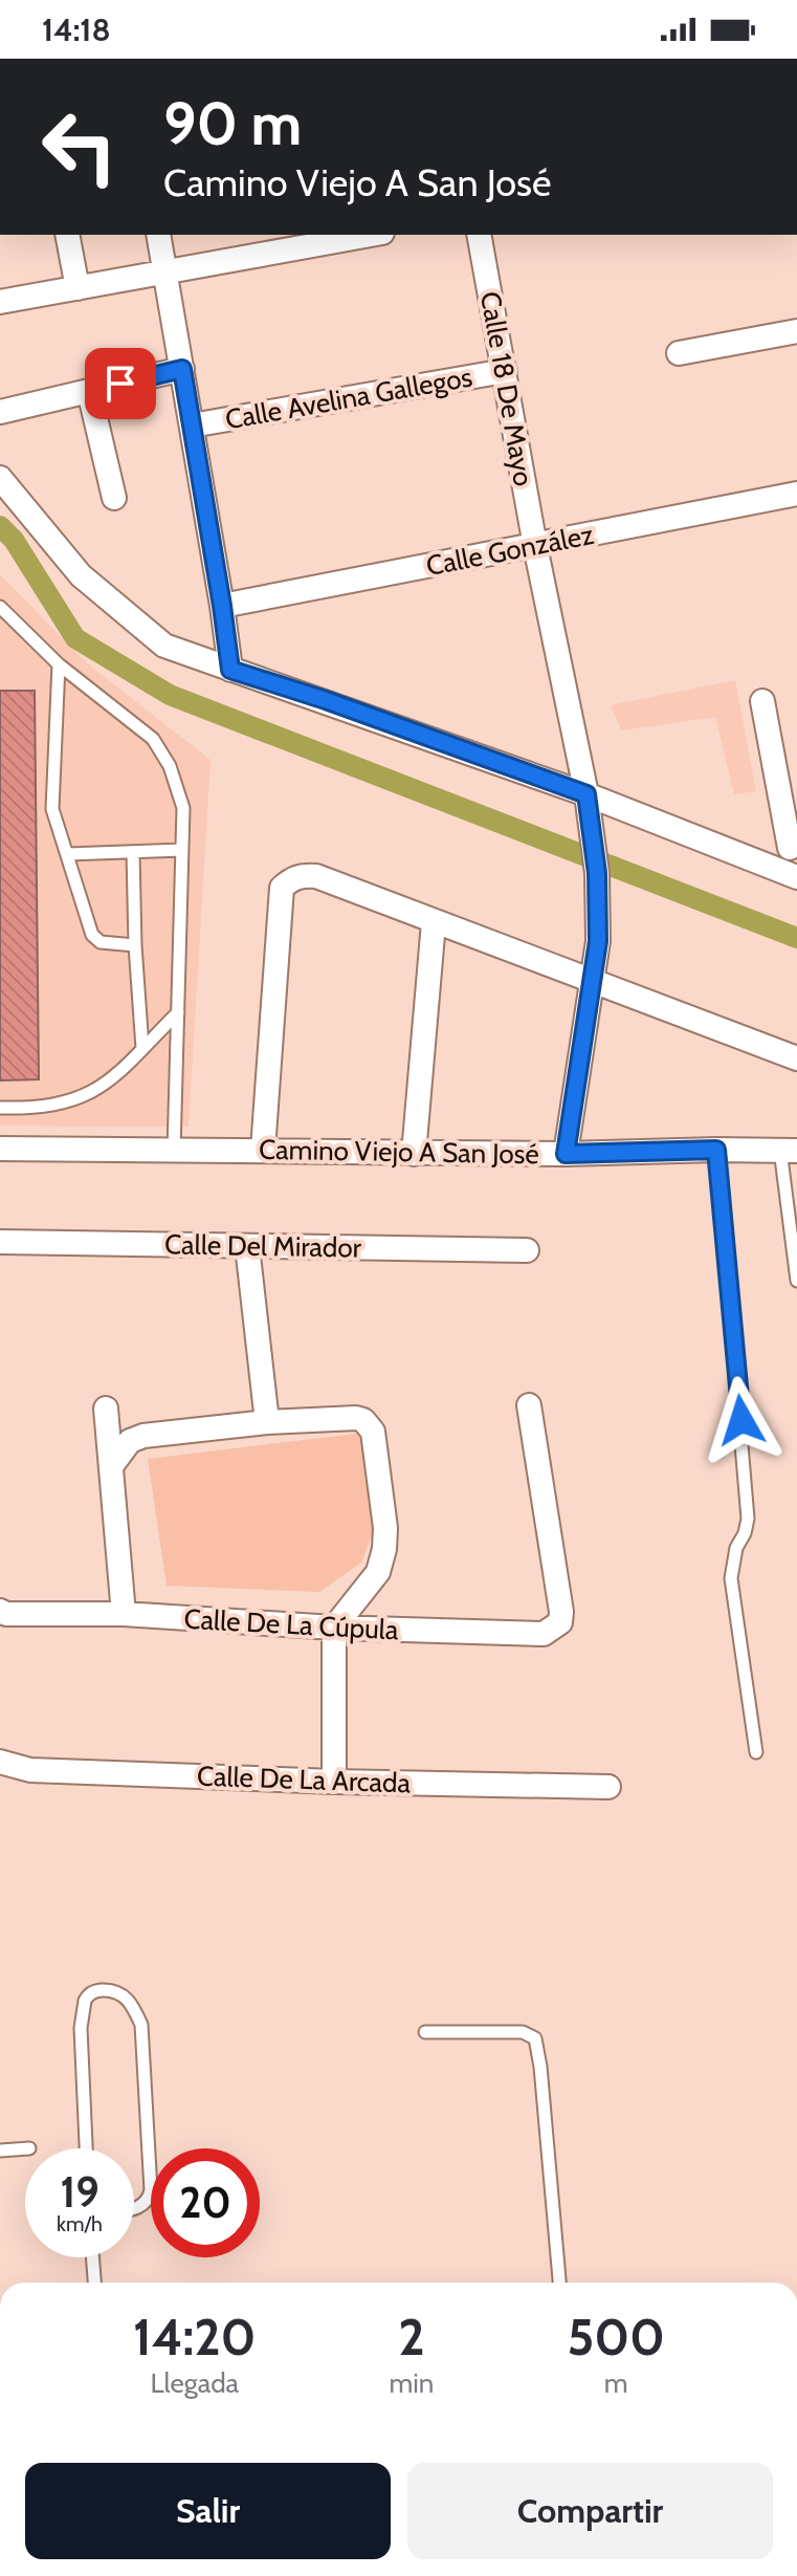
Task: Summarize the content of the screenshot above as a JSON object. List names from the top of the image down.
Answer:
{
  "streets": {
    "street": [
      "Calle 18 De Mayo",
      "Calle Avelina Gallegos",
      "Calle González",
      "Camino Viejo A San José",
      "Calle Del Mirador",
      "Calle De La Cúpula",
      "Calle De La Arcada"
    ]
  },
  "crossings": [
    ["Calle 18 De Mayo", "Calle Avelina Gallegos"],
    ["Calle 18 De Mayo", "Calle González"],
    ["Calle 18 De Mayo", "Camino Viejo A San José"]
  ],
  "page": {
    "status": "14:18",
    "turn": ["90 m", "Camino Viejo A San José"],
    "speed": "19 km/h",
    "limit": "20",
    "eta": [
      "14:20",
      "Llegada",
      "2",
      "min",
      "500",
      "m"
    ],
    "buttons": ["Salir", "Compartir"]
  }
}
